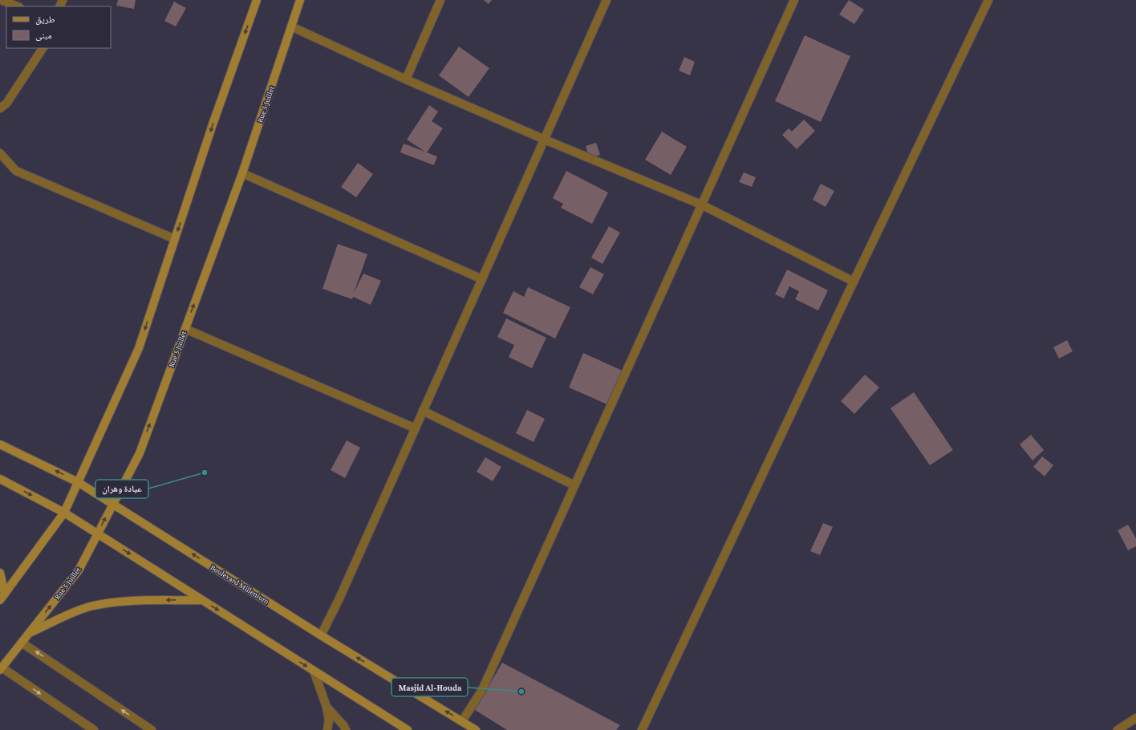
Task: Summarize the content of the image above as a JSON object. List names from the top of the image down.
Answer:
{
  "streets": {
    "main road": ["Rue 5 Juillet", "Boulevard Millenium"]
  },
  "crossings": [
    ["Rue 5 Juillet", "Boulevard Millenium"]
  ],
  "places": ["عيادة وهران", "Masjid Al-Houda"],
  "legend": ["طريق", "مبنى"]
}
